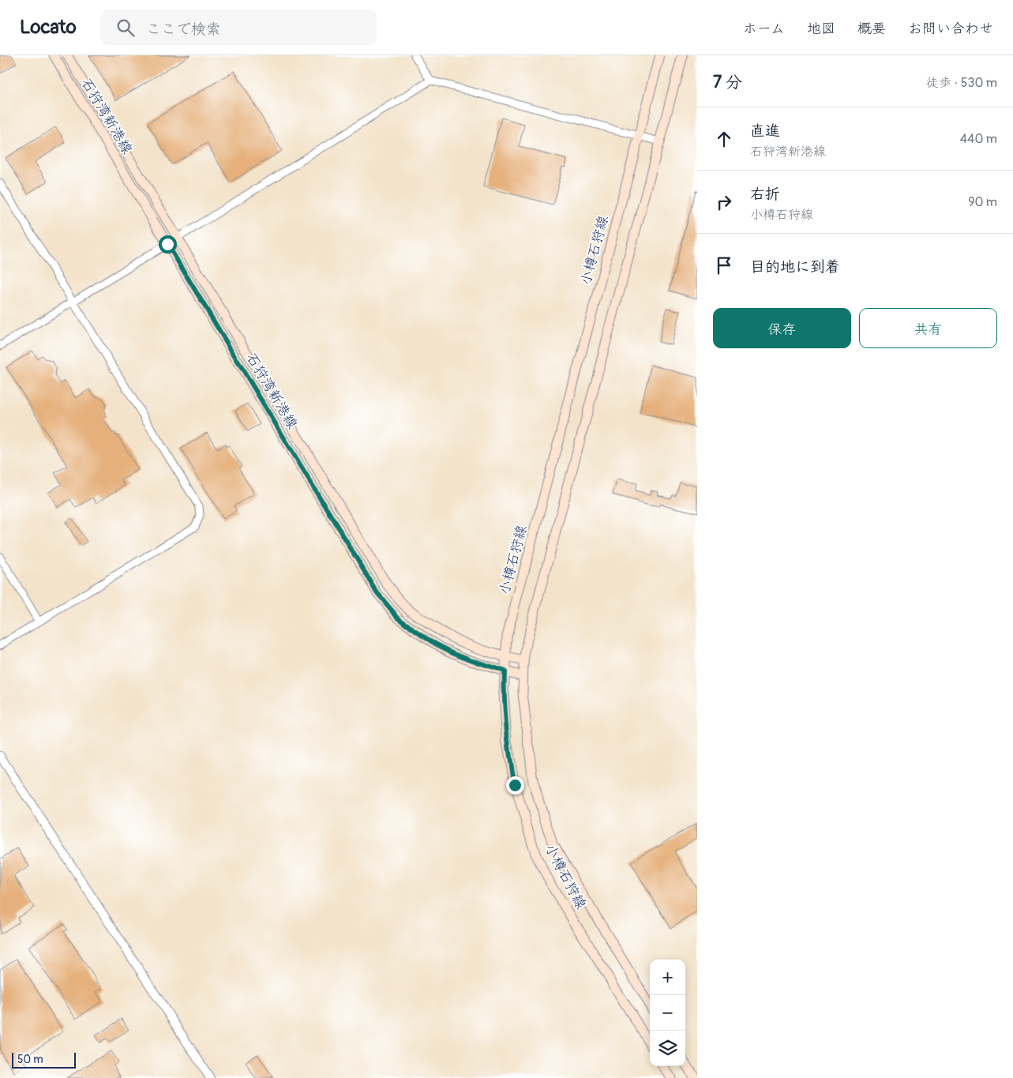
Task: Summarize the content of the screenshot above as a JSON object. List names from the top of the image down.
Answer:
{
  "streets": {
    "main road": ["石狩湾新港線", "小樽石狩線"]
  },
  "crossings": [
    ["石狩湾新港線", "小樽石狩線"]
  ],
  "scale_bar": "50 m",
  "page": {
    "header": "Locato",
    "search": "ここで検索",
    "nav": [
      "ホーム",
      "地図",
      "概要",
      "お問い合わせ"
    ],
    "heading": ["7 分", "徒歩 · 530 m"],
    "list": [
      ["直進", "石狩湾新港線", "440 m"],
      ["右折", "小樽石狩線", "90 m"],
      "目的地に到着"
    ],
    "buttons": ["保存", "共有"],
    "map_buttons": ["+", "−"],
    "scale": "50 m"
  }
}
